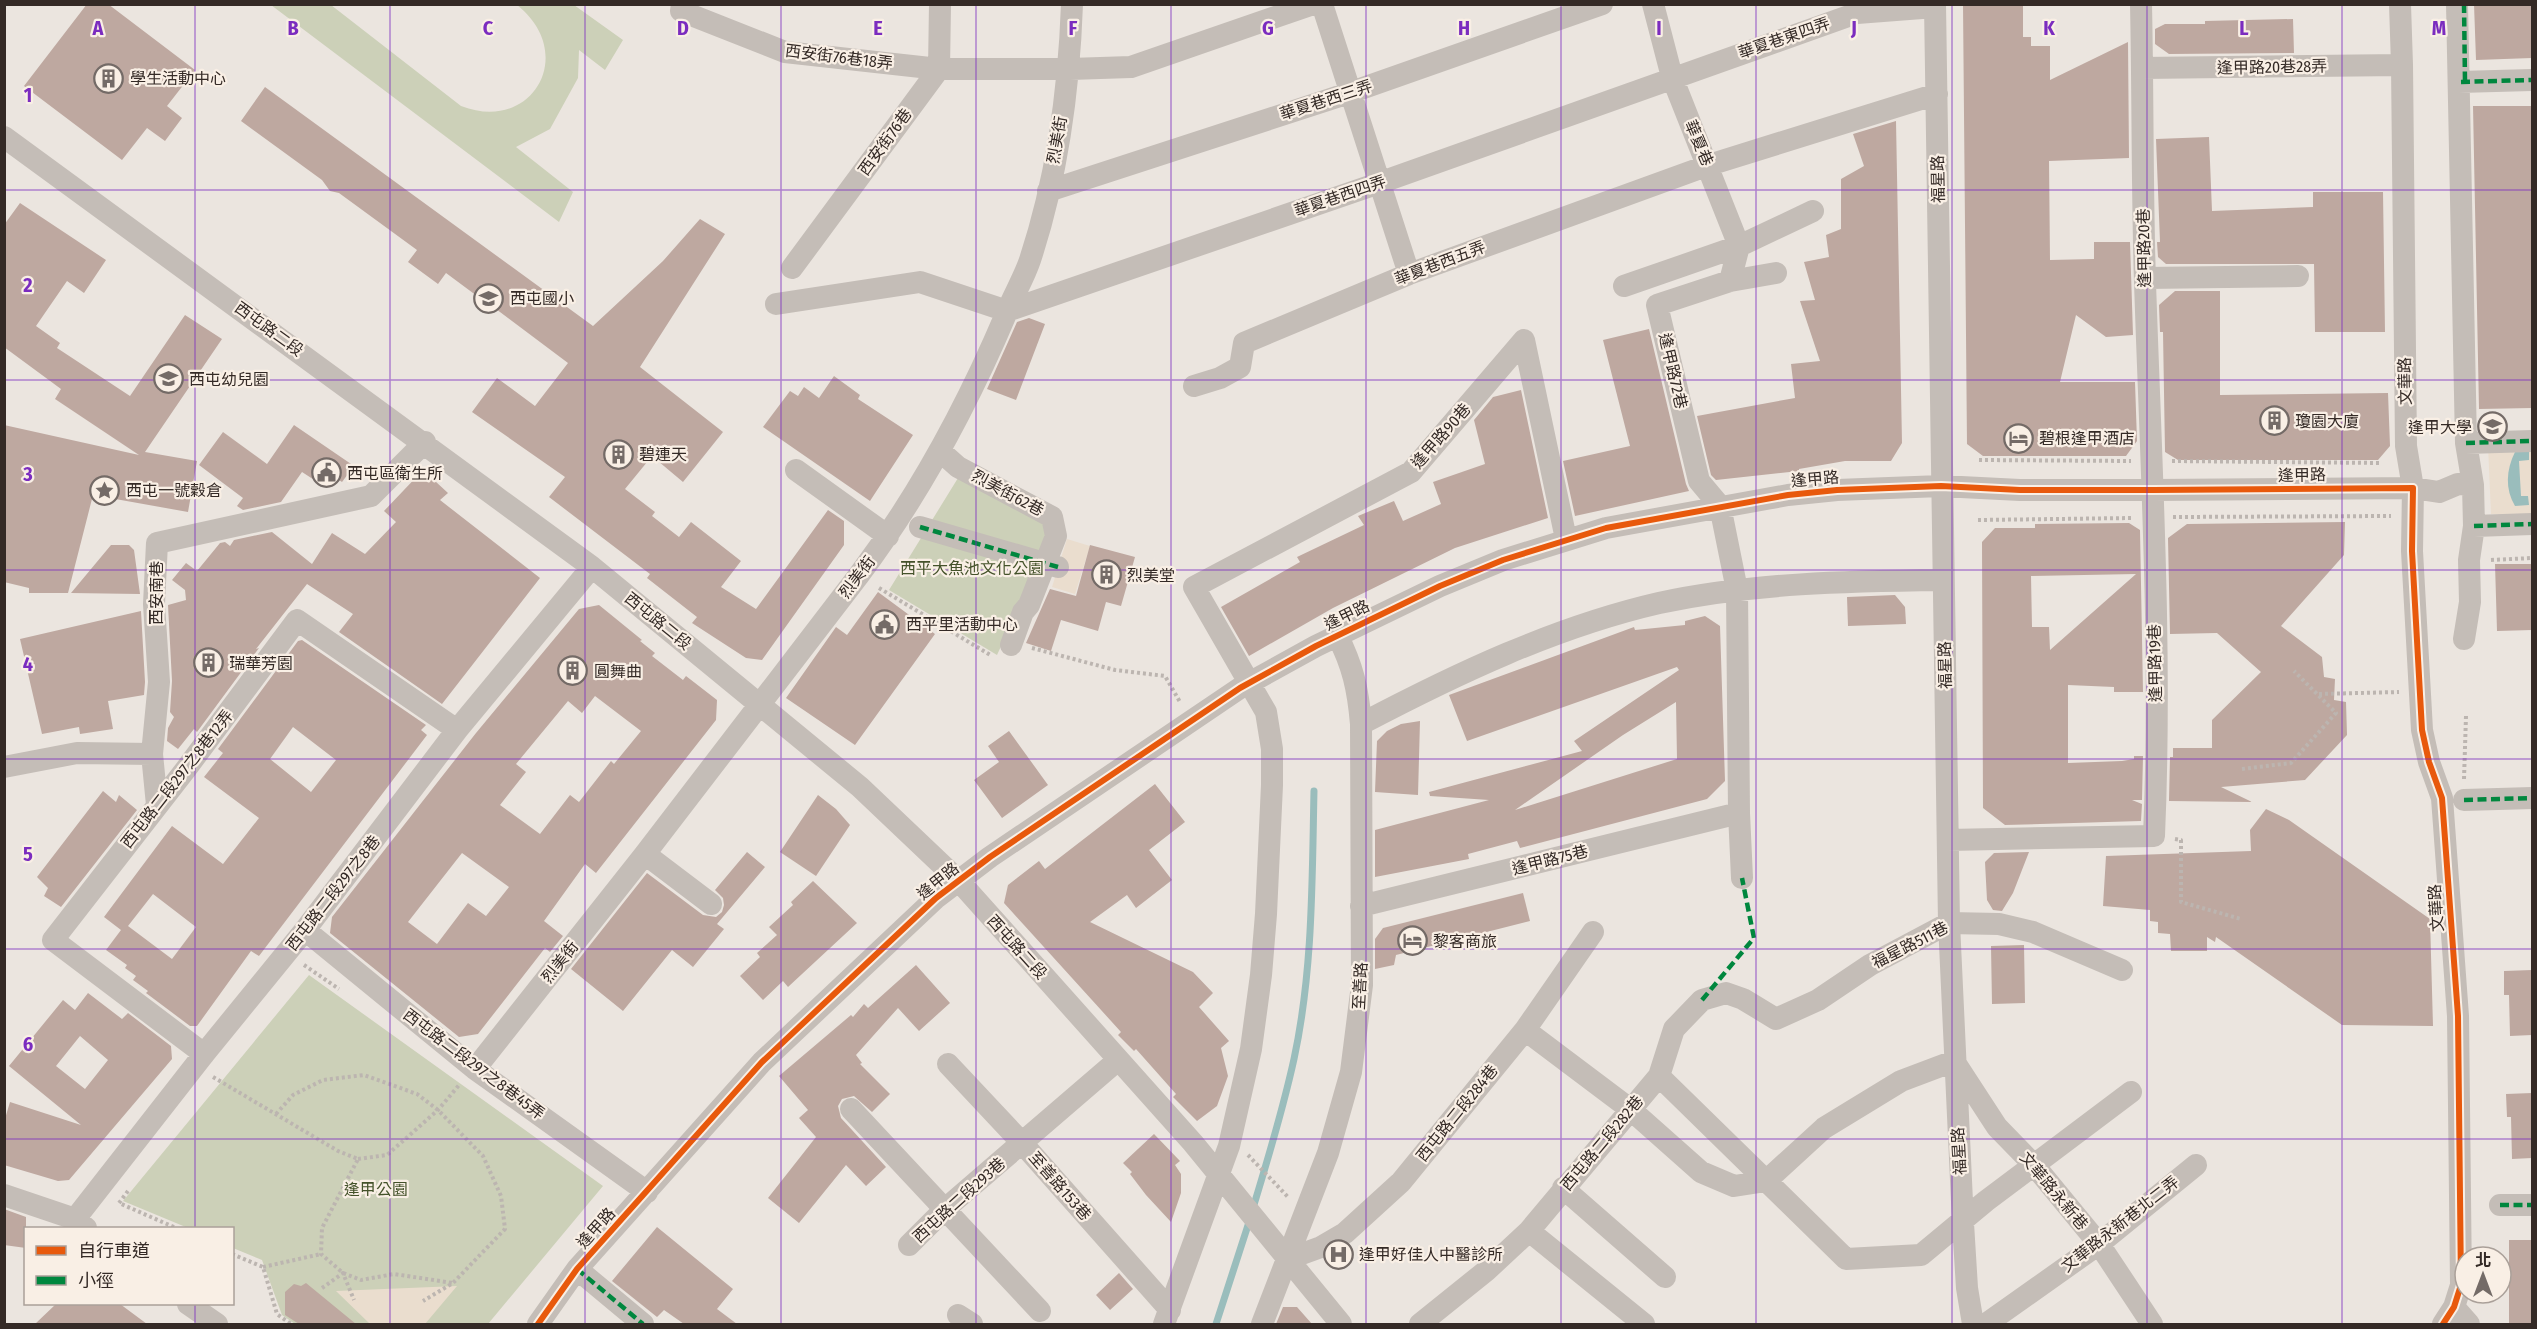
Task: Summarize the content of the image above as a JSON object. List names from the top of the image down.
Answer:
{
  "streets": {
    "street": [
      "華夏巷東四弄",
      "西安街76巷18弄",
      "逢甲路20巷28弄",
      "華夏巷西三弄",
      "烈美街",
      "西安街76巷",
      "華夏巷",
      "福星路",
      "華夏巷西四弄",
      "逢甲路20巷",
      "華夏巷西五弄",
      "西屯路二段",
      "逢甲路72巷",
      "文華路",
      "逢甲路90巷",
      "逢甲路",
      "烈美街62巷",
      "西安南巷",
      "逢甲路19巷",
      "西屯路二段297之8巷12弄",
      "逢甲路75巷",
      "西屯路二段297之8巷",
      "福星路511巷",
      "至善路",
      "西屯路二段297之8巷45弄",
      "西屯路二段284巷",
      "西屯路二段282巷",
      "至善路153巷",
      "文華路永新巷",
      "西屯路二段293巷",
      "文華路永新巷北二弄"
    ]
  },
  "crossings": [
    ["華夏巷東四弄", "華夏巷"],
    ["華夏巷東四弄", "福星路"],
    ["華夏巷東四弄", "華夏巷西四弄"],
    ["西安街76巷18弄", "西安街76巷"],
    ["逢甲路20巷28弄", "逢甲路20巷"],
    ["逢甲路20巷28弄", "文華路"],
    ["華夏巷西三弄", "烈美街"],
    ["烈美街", "華夏巷西四弄"],
    ["烈美街", "西屯路二段"],
    ["烈美街", "烈美街62巷"],
    ["烈美街", "西屯路二段297之8巷45弄"],
    ["華夏巷", "華夏巷西四弄"],
    ["華夏巷", "華夏巷西五弄"],
    ["福星路", "華夏巷西五弄"],
    ["福星路", "逢甲路"],
    ["福星路", "福星路511巷"],
    ["福星路", "文華路永新巷"],
    ["逢甲路20巷", "逢甲路"],
    ["逢甲路20巷", "逢甲路19巷"],
    ["西屯路二段", "逢甲路"],
    ["西屯路二段", "西安南巷"],
    ["西屯路二段", "西屯路二段297之8巷"],
    ["西屯路二段", "至善路"],
    ["西屯路二段", "西屯路二段284巷"],
    ["西屯路二段", "西屯路二段293巷"],
    ["逢甲路72巷", "逢甲路"],
    ["文華路", "逢甲路"],
    ["逢甲路90巷", "逢甲路"],
    ["逢甲路", "逢甲路19巷"],
    ["逢甲路", "至善路"],
    ["逢甲路", "西屯路二段297之8巷45弄"],
    ["西屯路二段297之8巷12弄", "西屯路二段297之8巷"],
    ["逢甲路75巷", "至善路"],
    ["西屯路二段297之8巷", "西屯路二段297之8巷45弄"],
    ["福星路511巷", "西屯路二段282巷"],
    ["至善路", "西屯路二段284巷"],
    ["至善路153巷", "西屯路二段293巷"],
    ["文華路永新巷", "文華路永新巷北二弄"]
  ],
  "parks": ["西平大魚池文化公園", "逢甲公園"],
  "places": {
    "building": [
      "學生活動中心",
      "瓊園大廈",
      "碧連天",
      "烈美堂",
      "瑞華芳園",
      "圓舞曲"
    ],
    "school or university": ["西屯國小", "西屯幼兒園", "逢甲大學"],
    "hotel": ["碧根逢甲酒店", "黎客商旅"],
    "public building": ["西屯區衛生所", "西平里活動中心"],
    "place": ["西屯一號穀倉"],
    "hospital": ["逢甲好佳人中醫診所"]
  },
  "legend": ["自行車道", "小徑"],
  "north": "top",
  "grid": {
    "columns": [
      "A",
      "B",
      "C",
      "D",
      "E",
      "F",
      "G",
      "H",
      "I",
      "J",
      "K",
      "L",
      "M"
    ],
    "rows": [
      "1",
      "2",
      "3",
      "4",
      "5",
      "6"
    ]
  }
}
